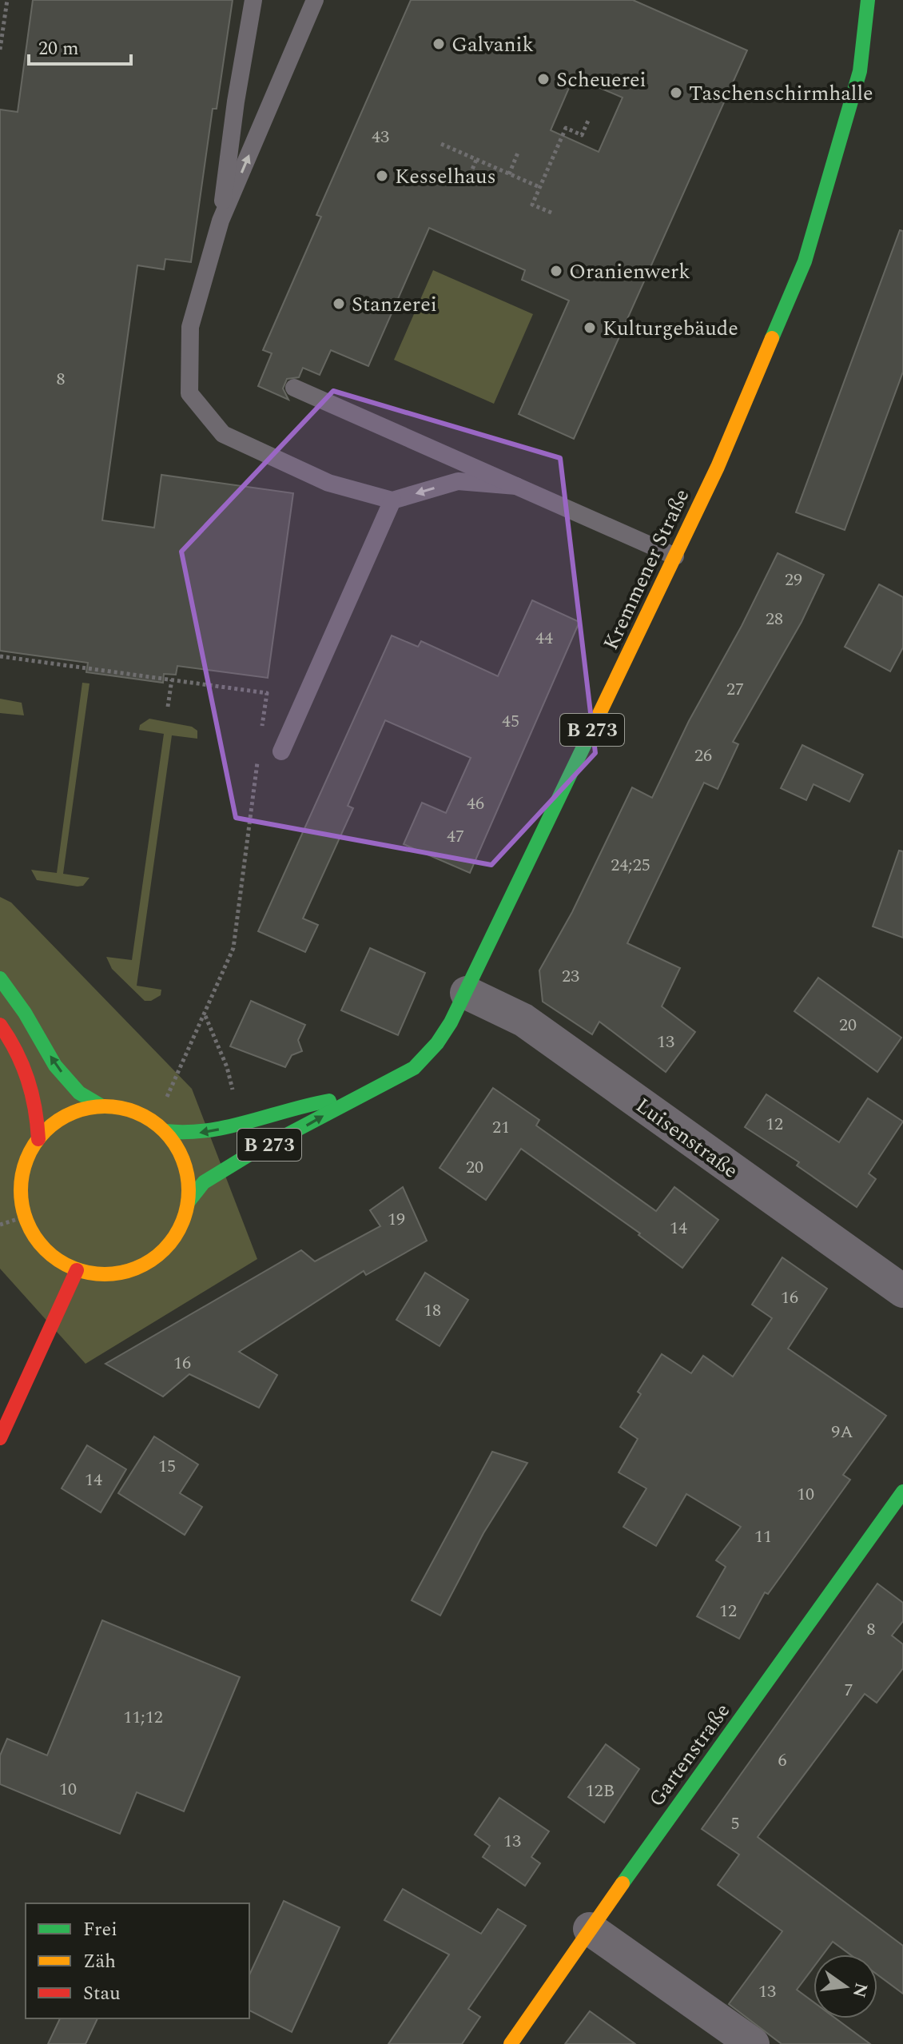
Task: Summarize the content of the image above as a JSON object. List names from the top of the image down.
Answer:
{
  "streets": {
    "main road": ["Kremmener Straße", "B 273", "Gartenstraße"],
    "street": ["Luisenstraße"]
  },
  "crossings": [
    ["Kremmener Straße", "Luisenstraße"]
  ],
  "places": [
    "Galvanik",
    "Scheuerei",
    "Taschenschirmhalle",
    "Kesselhaus",
    "Oranienwerk",
    "Stanzerei",
    "Kulturgebäude"
  ],
  "house_numbers": [
    "43",
    "8",
    "29",
    "28",
    "44",
    "27",
    "45",
    "26",
    "46",
    "47",
    "24;25",
    "23",
    "20",
    "13",
    "12",
    "21",
    "20",
    "19",
    "14",
    "16",
    "18",
    "16",
    "9A",
    "15",
    "14",
    "10",
    "11",
    "12",
    "8",
    "7",
    "11;12",
    "6",
    "10",
    "12B",
    "5",
    "13",
    "13"
  ],
  "legend": ["Frei", "Zäh", "Stau"],
  "scale_bar": "20 m",
  "north": "right"
}
